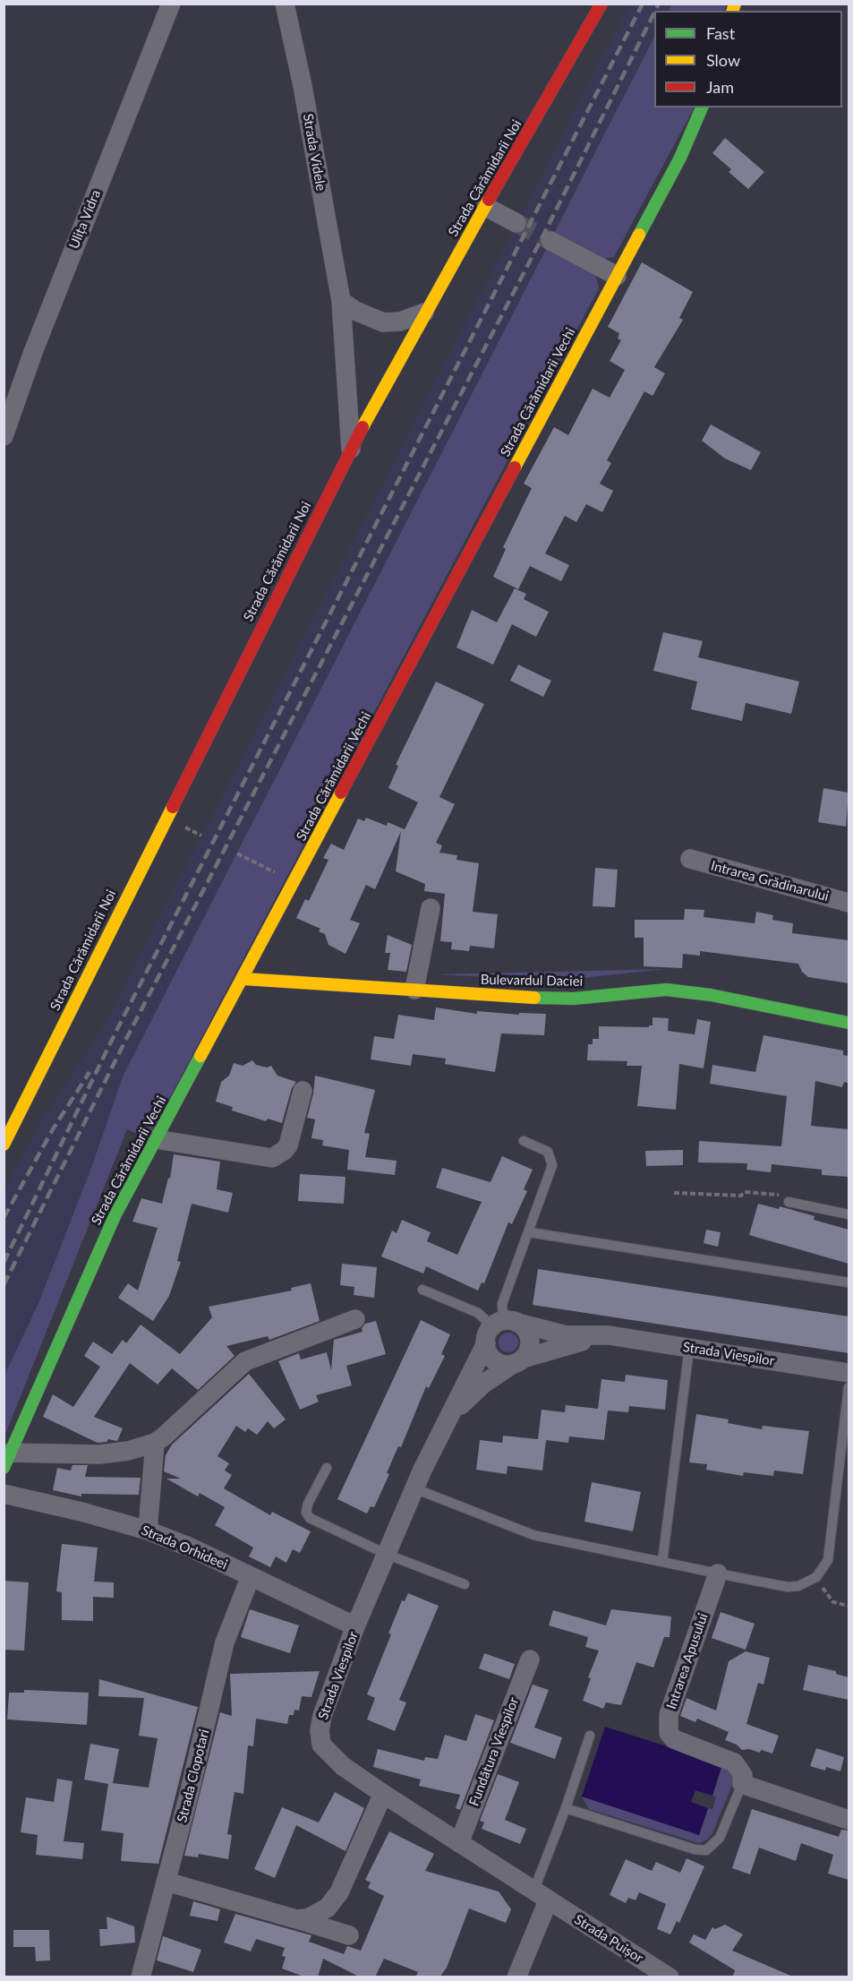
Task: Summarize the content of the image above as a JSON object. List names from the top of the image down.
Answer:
{
  "streets": {
    "street": [
      "Strada Videle",
      "Strada Cărămidarii Noi",
      "Ulița Vidra",
      "Strada Cărămidarii Vechi",
      "Intrarea Grădinarului",
      "Bulevardul Daciei",
      "Strada Viespilor",
      "Strada Orhideei",
      "Intrarea Apusului",
      "Fundătura Viespilor",
      "Strada Clopotari",
      "Strada Puișor"
    ]
  },
  "crossings": [
    ["Strada Videle", "Strada Cărămidarii Noi"],
    ["Strada Cărămidarii Vechi", "Bulevardul Daciei"],
    ["Strada Viespilor", "Strada Orhideei"],
    ["Strada Viespilor", "Fundătura Viespilor"],
    ["Strada Viespilor", "Strada Puișor"],
    ["Strada Orhideei", "Strada Clopotari"]
  ],
  "legend": ["Fast", "Slow", "Jam"]
}
